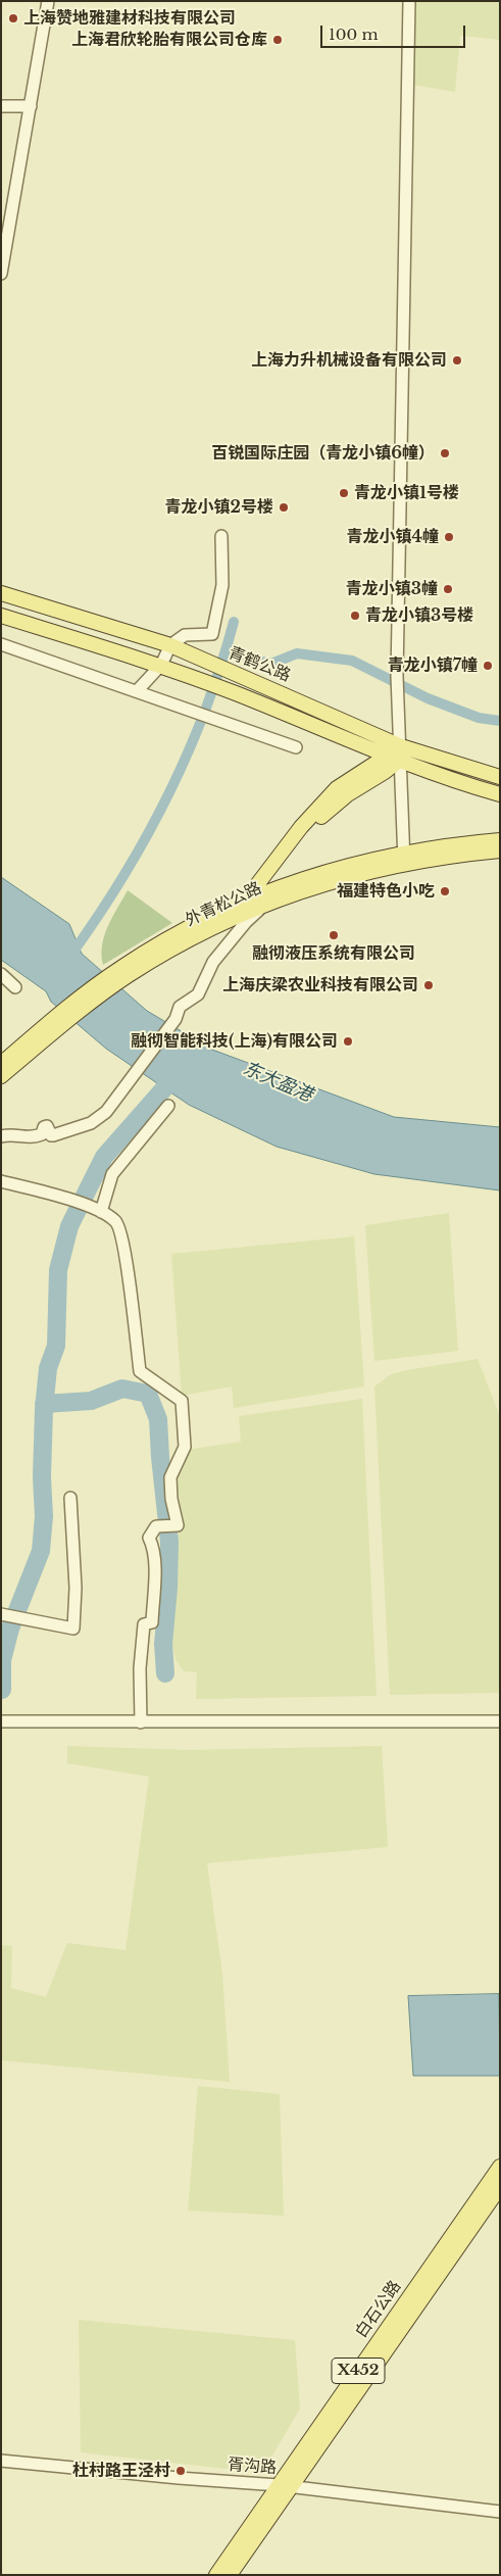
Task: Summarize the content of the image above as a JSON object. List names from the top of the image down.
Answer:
{
  "streets": {
    "main road": [
      "青鹤公路",
      "外青松公路",
      "白石公路",
      "X452"
    ],
    "street": ["胥沟路"]
  },
  "crossings": [
    ["白石公路", "胥沟路"]
  ],
  "water": ["东大盈港"],
  "places": [
    "上海赞地雅建材科技有限公司",
    "上海君欣轮胎有限公司仓库",
    "上海力升机械设备有限公司",
    "百锐国际庄园（青龙小镇6幢）",
    "青龙小镇1号楼",
    "青龙小镇2号楼",
    "青龙小镇4幢",
    "青龙小镇3幢",
    "青龙小镇3号楼",
    "青龙小镇7幢",
    "福建特色小吃",
    "融彻液压系统有限公司",
    "上海庆梁农业科技有限公司",
    "融彻智能科技(上海)有限公司",
    "杜村路王泾村"
  ],
  "scale_bar": "100 m"
}
